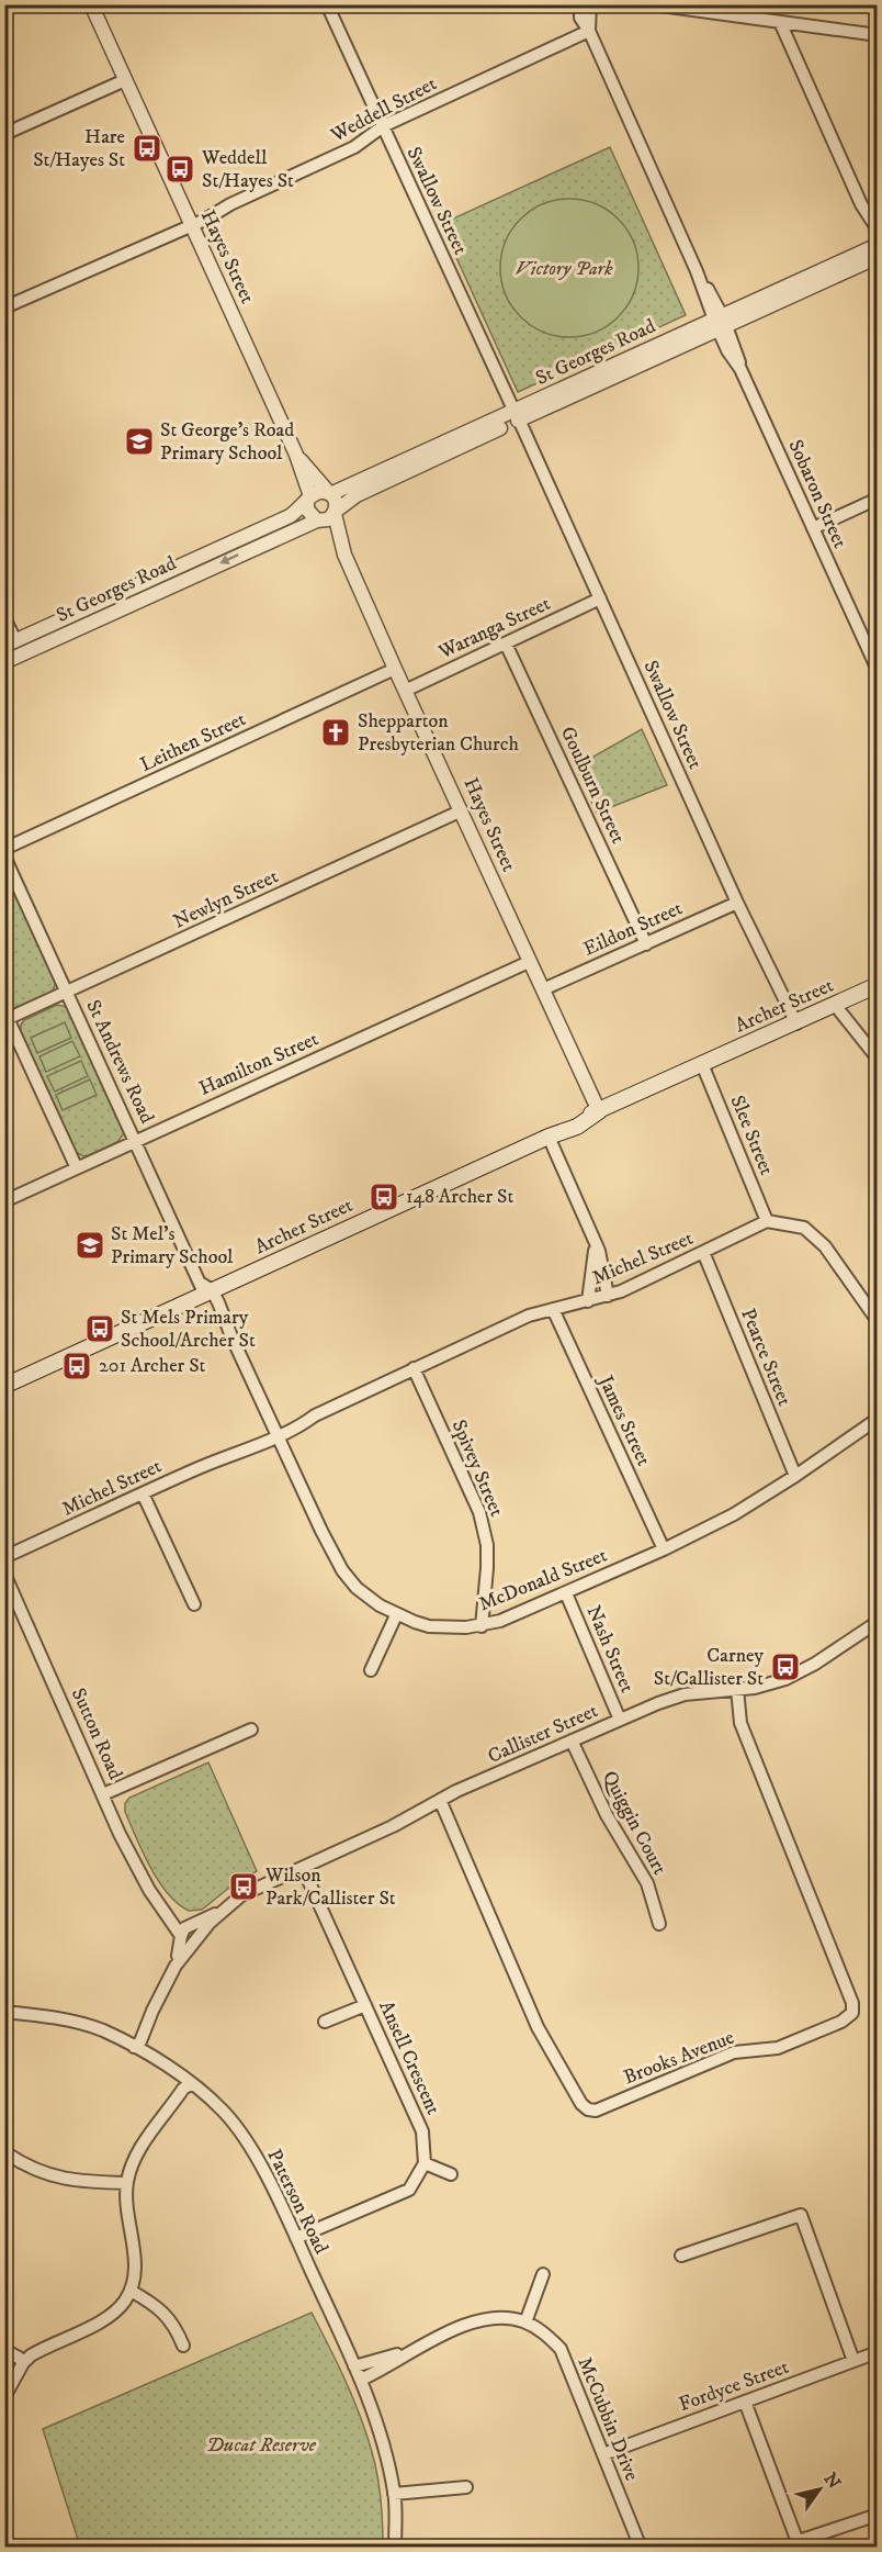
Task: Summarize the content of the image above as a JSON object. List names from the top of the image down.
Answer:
{
  "streets": {
    "main road": ["Archer Street"],
    "street": [
      "Weddell Street",
      "Swallow Street",
      "Hayes Street",
      "St Georges Road",
      "Sobaron Street",
      "Waranga Street",
      "Leithen Street",
      "Goulburn Street",
      "Newlyn Street",
      "Eildon Street",
      "St Andrews Road",
      "Hamilton Street",
      "Slee Street",
      "Michel Street",
      "Pearce Street",
      "James Street",
      "Spivey Street",
      "McDonald Street",
      "Nash Street",
      "Sutton Road",
      "Callister Street",
      "Quiggin Court",
      "Ansell Crescent",
      "Brooks Avenue",
      "Paterson Road",
      "Fordyce Street",
      "McCubbin Drive"
    ]
  },
  "crossings": [
    ["Weddell Street", "Swallow Street"],
    ["Weddell Street", "Hayes Street"],
    ["Weddell Street", "Sobaron Street"],
    ["Swallow Street", "St Georges Road"],
    ["Swallow Street", "Waranga Street"],
    ["Swallow Street", "Eildon Street"],
    ["Swallow Street", "Archer Street"],
    ["Hayes Street", "St Georges Road"],
    ["Hayes Street", "Waranga Street"],
    ["Hayes Street", "Leithen Street"],
    ["Hayes Street", "Newlyn Street"],
    ["Hayes Street", "Eildon Street"],
    ["Hayes Street", "Archer Street"],
    ["Hayes Street", "Hamilton Street"],
    ["St Georges Road", "Sobaron Street"],
    ["Waranga Street", "Goulburn Street"],
    ["Goulburn Street", "Eildon Street"],
    ["Newlyn Street", "St Andrews Road"],
    ["Archer Street", "St Andrews Road"],
    ["Archer Street", "Slee Street"],
    ["Archer Street", "McDonald Street"],
    ["St Andrews Road", "Hamilton Street"],
    ["St Andrews Road", "McDonald Street"],
    ["Slee Street", "Michel Street"],
    ["Michel Street", "Pearce Street"],
    ["Michel Street", "James Street"],
    ["Michel Street", "Spivey Street"],
    ["Michel Street", "McDonald Street"],
    ["Pearce Street", "McDonald Street"],
    ["James Street", "McDonald Street"],
    ["Spivey Street", "McDonald Street"],
    ["McDonald Street", "Nash Street"],
    ["Nash Street", "Callister Street"],
    ["Sutton Road", "Callister Street"],
    ["Callister Street", "Quiggin Court"],
    ["Callister Street", "Ansell Crescent"],
    ["Callister Street", "Brooks Avenue"],
    ["Callister Street", "Paterson Road"],
    ["Paterson Road", "McCubbin Drive"],
    ["Fordyce Street", "McCubbin Drive"]
  ],
  "parks": ["Victory Park", "Ducat Reserve"],
  "places": {
    "bus stop": [
      "Hare St/Hayes St",
      "Weddell St/Hayes St",
      "148 Archer St",
      "St Mels Primary School/Archer St",
      "201 Archer St",
      "Carney St/Callister St",
      "Wilson Park/Callister St"
    ],
    "school or university": ["St George's Road Primary School", "St Mel's Primary School"],
    "church": ["Shepparton Presbyterian Church"]
  },
  "north": "top right"
}
